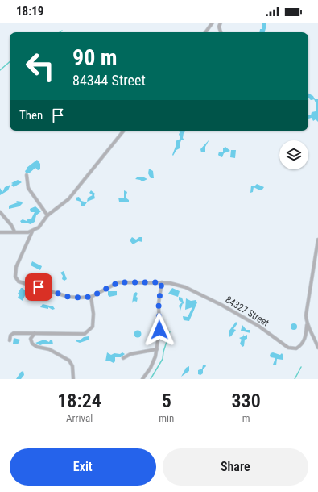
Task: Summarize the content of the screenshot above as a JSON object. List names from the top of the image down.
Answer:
{
  "streets": {
    "street": ["84327 Street"]
  },
  "page": {
    "status": "18:19",
    "turn": ["90 m", "84344 Street"],
    "then": "Then",
    "eta": [
      "18:24",
      "Arrival",
      "5",
      "min",
      "330",
      "m"
    ],
    "buttons": ["Exit", "Share"]
  }
}
